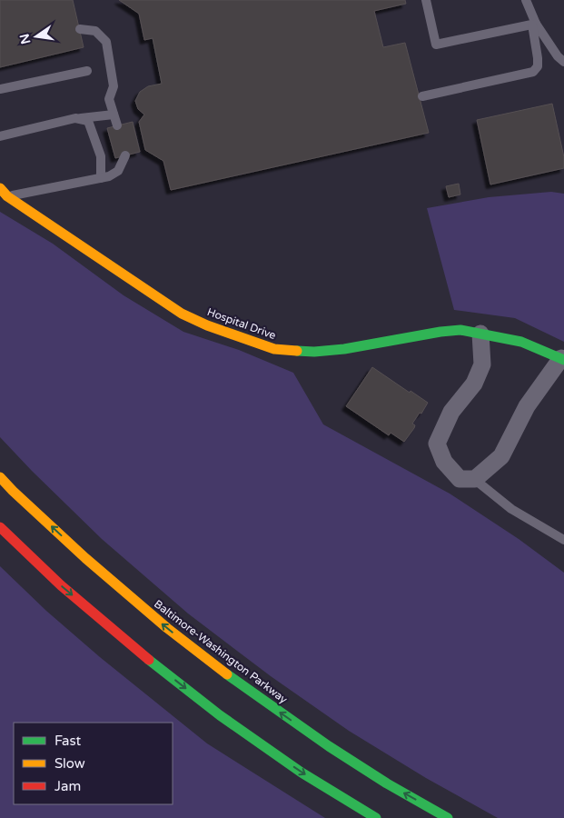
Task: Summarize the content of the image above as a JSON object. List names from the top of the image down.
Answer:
{
  "streets": {
    "main road": ["Hospital Drive", "Baltimore-Washington Parkway"]
  },
  "legend": ["Fast", "Slow", "Jam"],
  "north": "left"
}
